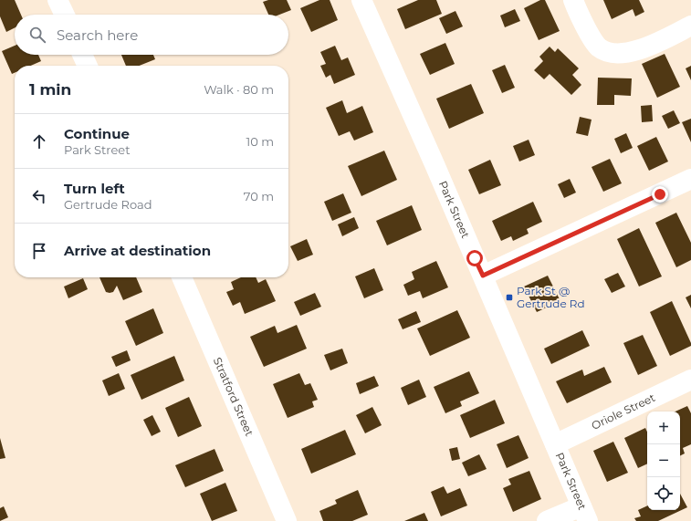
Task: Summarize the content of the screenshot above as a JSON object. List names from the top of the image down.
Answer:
{
  "streets": {
    "street": ["Park Street", "Stratford Street", "Oriole Street"]
  },
  "crossings": [
    ["Park Street", "Oriole Street"]
  ],
  "places": {
    "transit": ["Park St @ Gertrude Rd"]
  },
  "page": {
    "search": "Search here",
    "heading": ["1 min", "Walk · 80 m"],
    "list": [
      ["Continue", "Park Street", "10 m"],
      ["Turn left", "Gertrude Road", "70 m"],
      "Arrive at destination"
    ],
    "map_buttons": ["+", "−"]
  }
}
